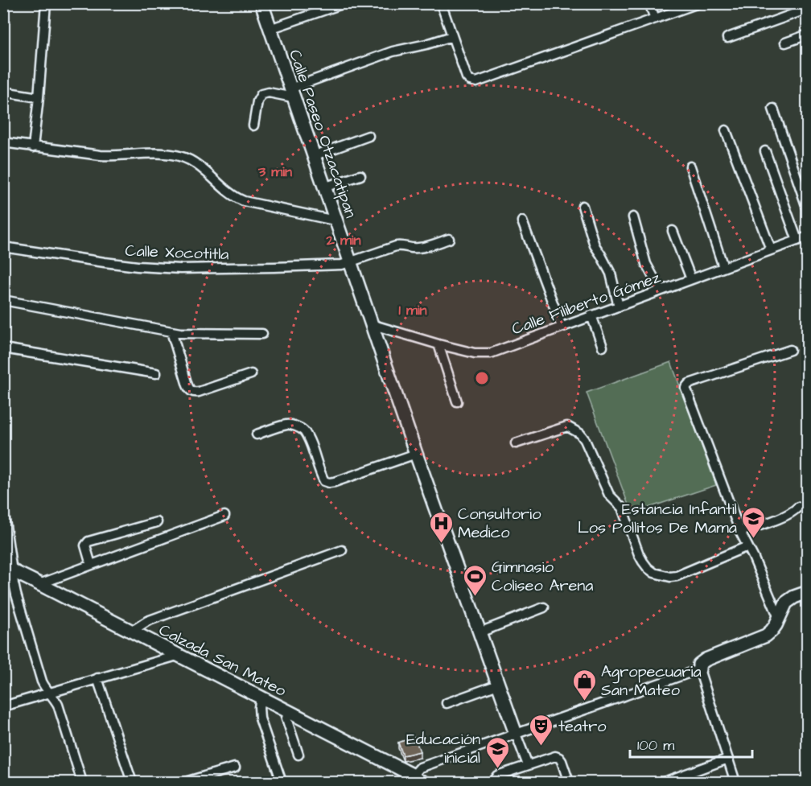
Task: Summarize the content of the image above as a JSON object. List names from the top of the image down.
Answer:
{
  "streets": {
    "main road": ["Calle Paseo Otzacatipan", "Calzada San Mateo"],
    "street": ["Calle Xocotitla", "Calle Filiberto Gómez"]
  },
  "crossings": [
    ["Calle Paseo Otzacatipan", "Calle Xocotitla"],
    ["Calle Paseo Otzacatipan", "Calle Filiberto Gómez"]
  ],
  "places": {
    "school or university": ["Estancia Infantil Los Pollitos De Mama", "Educación inicial"],
    "hospital": ["Consultorio Medico"],
    "sports": ["Gimnasio Coliseo Arena"],
    "shop": ["Agropecuaria San Mateo"],
    "theatre": ["teatro"]
  },
  "scale_bar": "100 m",
  "rings": ["3 min", "2 min", "1 min"]
}
